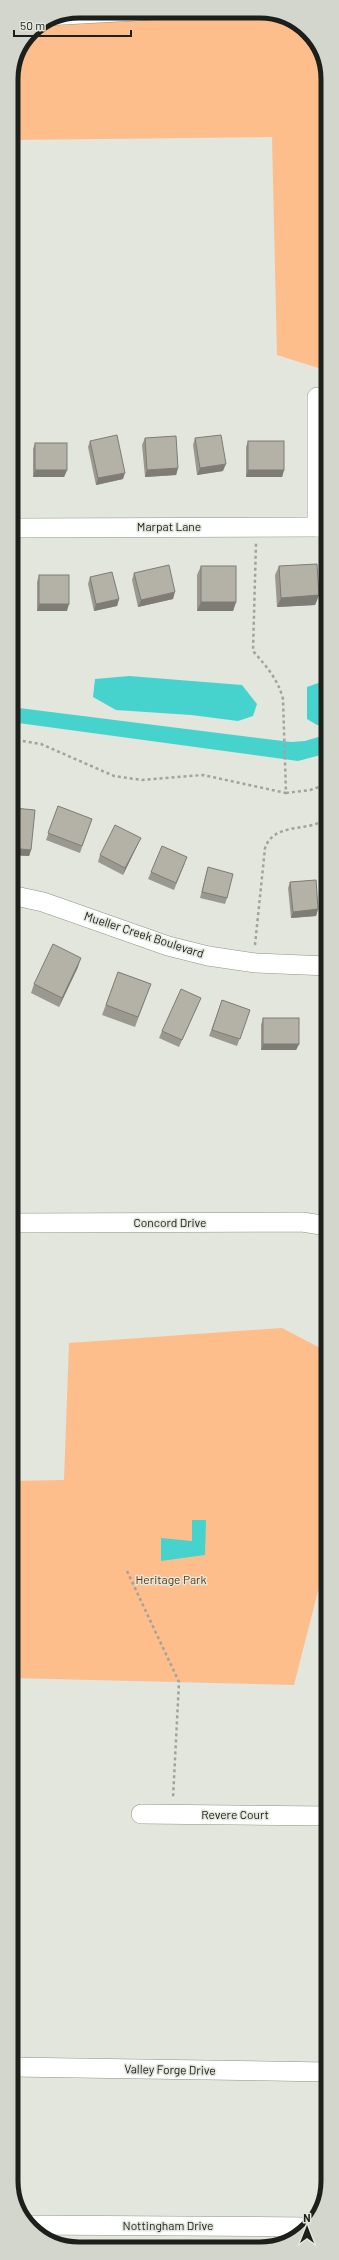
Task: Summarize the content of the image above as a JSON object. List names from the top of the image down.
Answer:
{
  "streets": {
    "street": [
      "Marpat Lane",
      "Mueller Creek Boulevard",
      "Concord Drive",
      "Revere Court",
      "Valley Forge Drive",
      "Nottingham Drive"
    ]
  },
  "parks": ["Heritage Park"],
  "scale_bar": "50 m",
  "north": "top"
}
